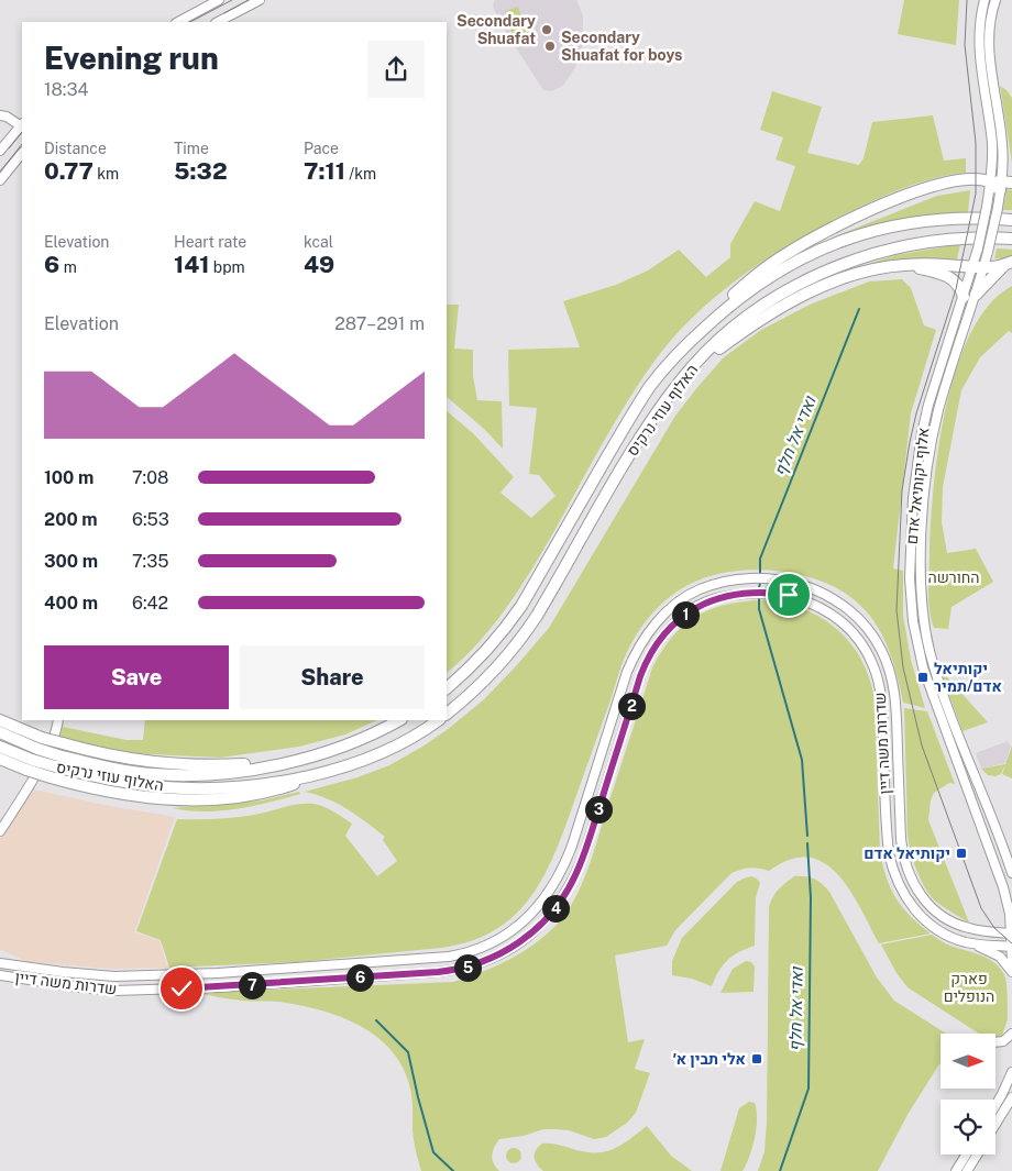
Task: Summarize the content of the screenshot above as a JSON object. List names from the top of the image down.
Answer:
{
  "streets": {
    "highway": ["האלוף עוזי נרקיס"],
    "street": ["אלוף יקותיאל אדם", "שדרות משה דיין"]
  },
  "crossings": [
    ["אלוף יקותיאל אדם", "שדרות משה דיין"]
  ],
  "water": ["ואדי אל חלף"],
  "parks": ["החורשה", "פארק הנופלים"],
  "places": {
    "other": ["Secondary Shuafat", "Secondary Shuafat for boys"],
    "transit": ["יקותיאל אדם/תמיר", "יקותיאל אדם", "אלי תבין א׳"]
  },
  "north": "right",
  "page": {
    "heading": ["Evening run", "18:34"],
    "stats": [
      ["Distance", "0.77 km"],
      ["Time", "5:32"],
      ["Pace", "7:11 /km"],
      ["Elevation", "6 m"],
      ["Heart rate", "141 bpm"],
      ["kcal", "49"]
    ],
    "chart": ["Elevation", "287–291 m"],
    "list": [
      {
        "name": "100 m",
        "note": "7:08"
      },
      {
        "name": "200 m",
        "note": "6:53"
      },
      {
        "name": "300 m",
        "note": "7:35"
      },
      {
        "name": "400 m",
        "note": "6:42"
      }
    ],
    "pins": [
      "1",
      "2",
      "3",
      "4",
      "5",
      "6",
      "7"
    ],
    "buttons": ["Save", "Share"]
  }
}
